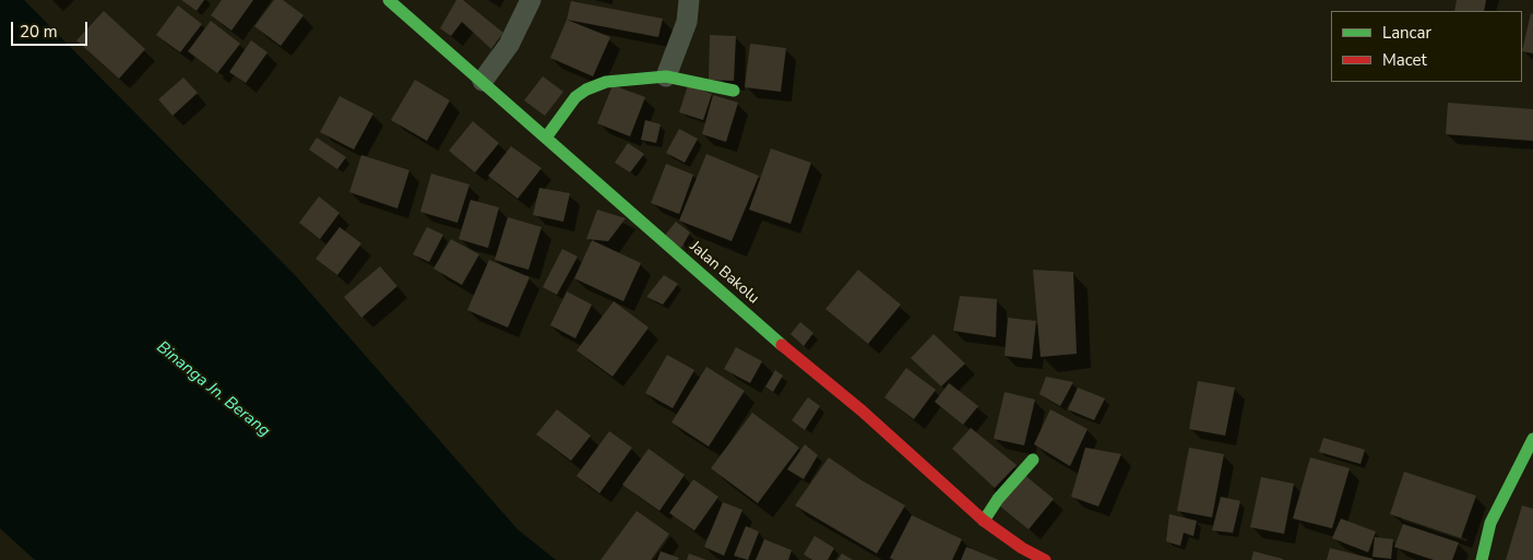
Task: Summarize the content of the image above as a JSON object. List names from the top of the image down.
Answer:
{
  "streets": {
    "main road": ["Jalan Bakolu"]
  },
  "water": ["Binanga Jn. Berang"],
  "legend": ["Lancar", "Macet"],
  "scale_bar": "20 m"
}
